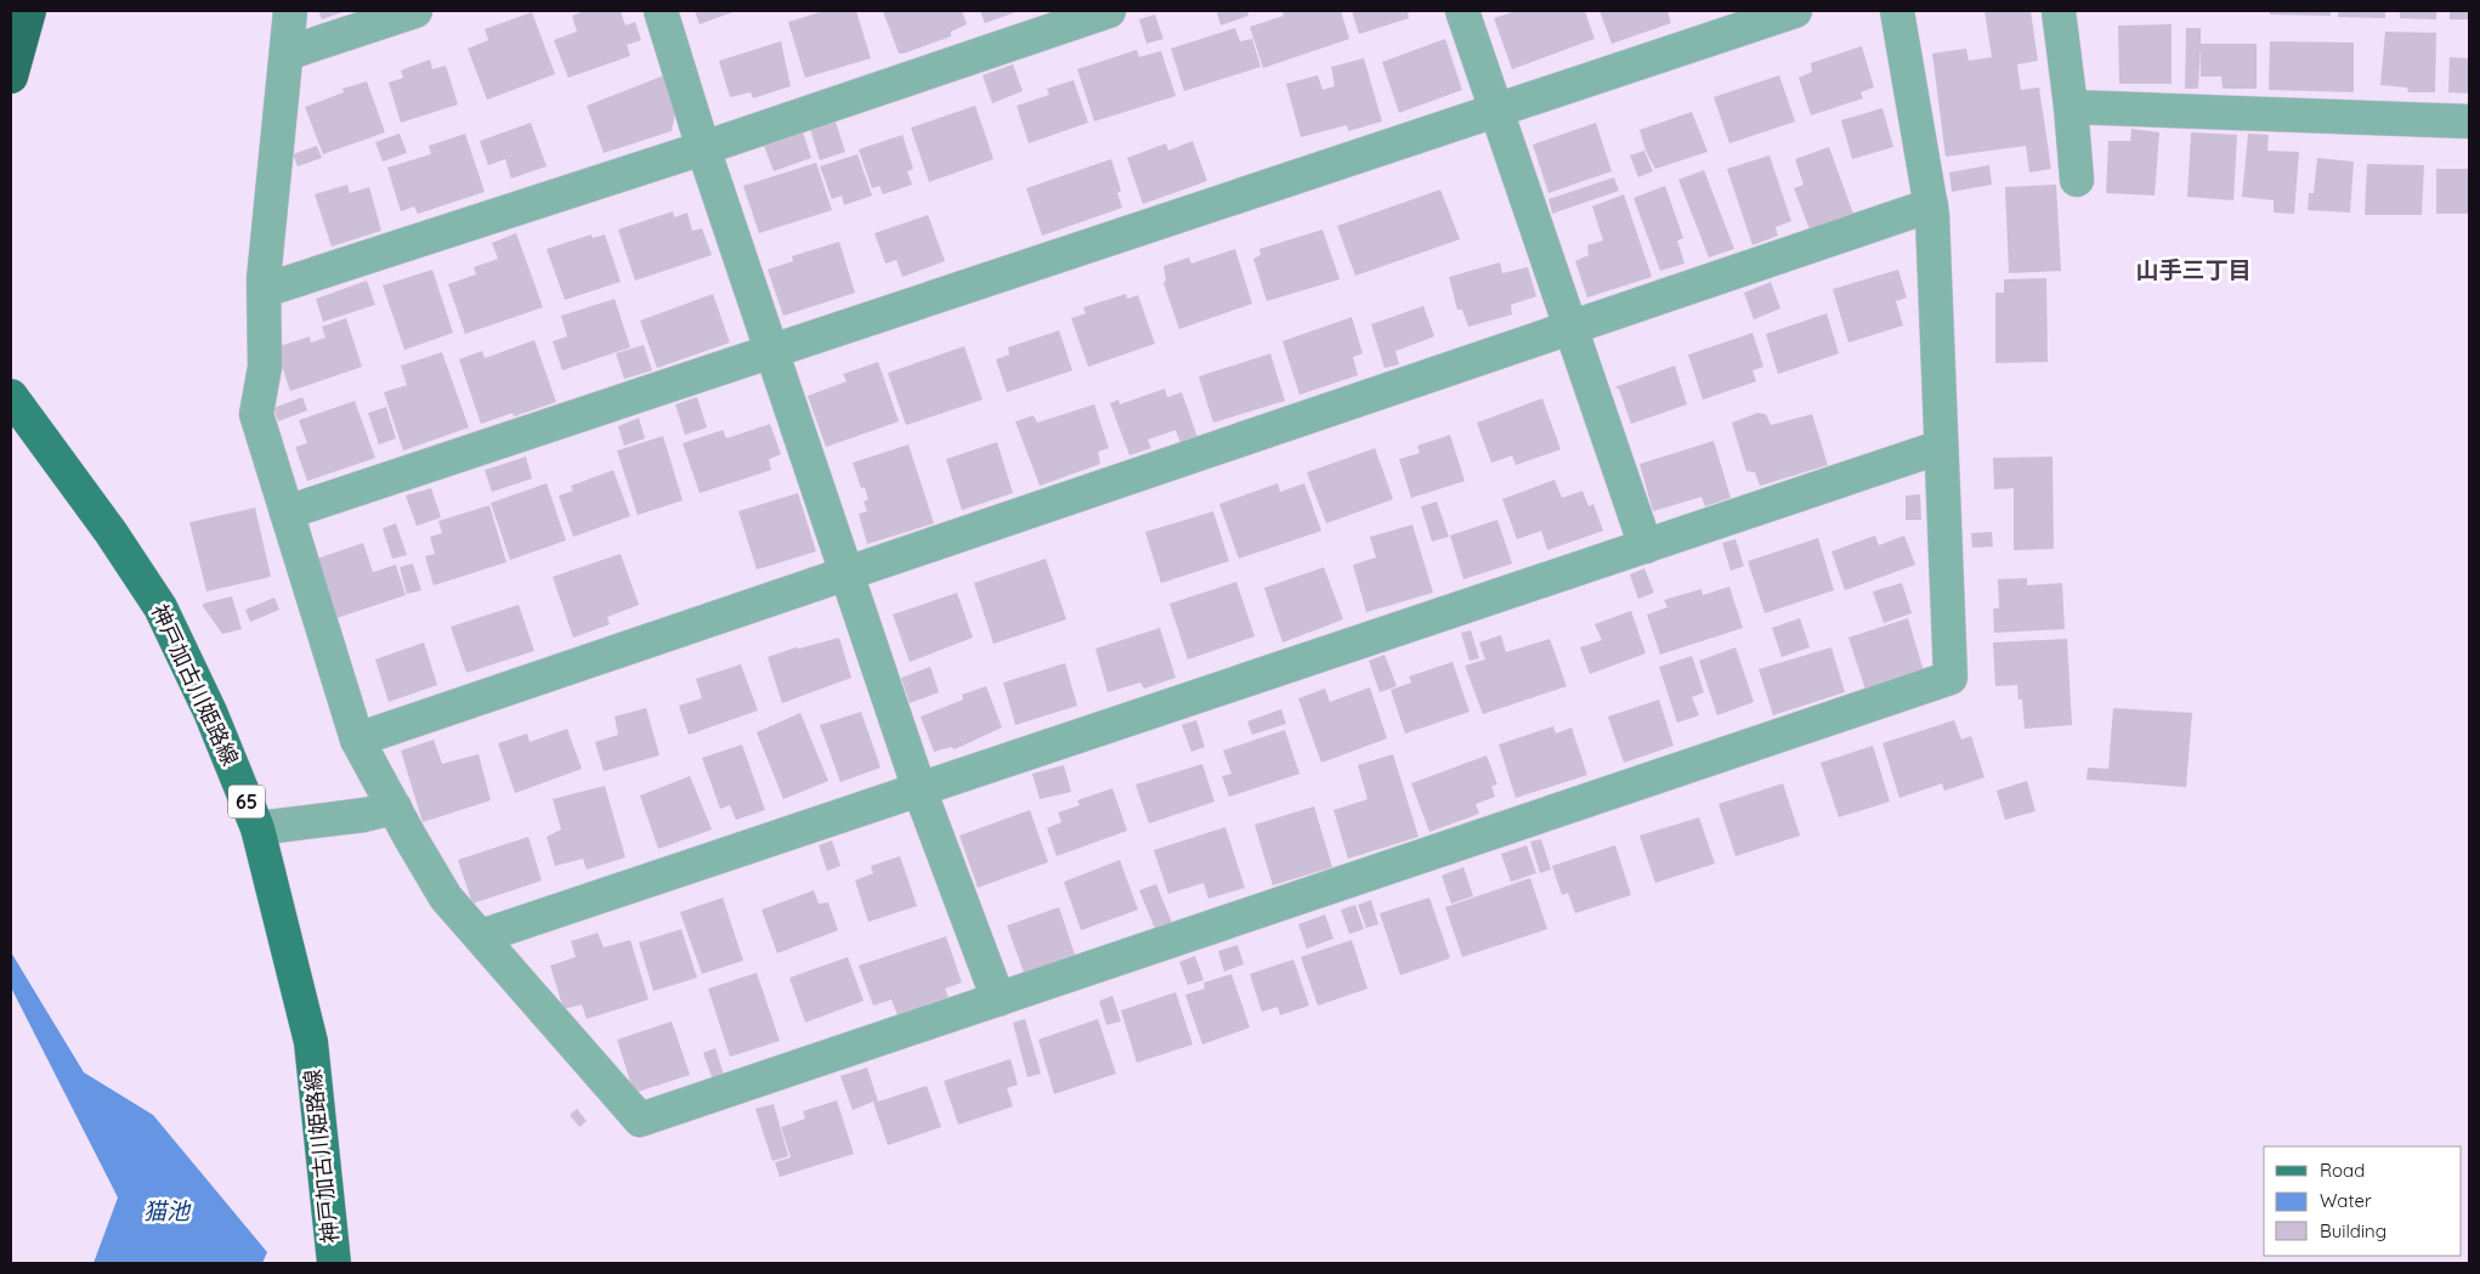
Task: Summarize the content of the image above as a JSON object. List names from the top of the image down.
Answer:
{
  "streets": {
    "main road": ["神戸加古川姫路線", "65"]
  },
  "districts": ["山手三丁目"],
  "water": ["猫池"],
  "legend": ["Road", "Water", "Building"]
}
